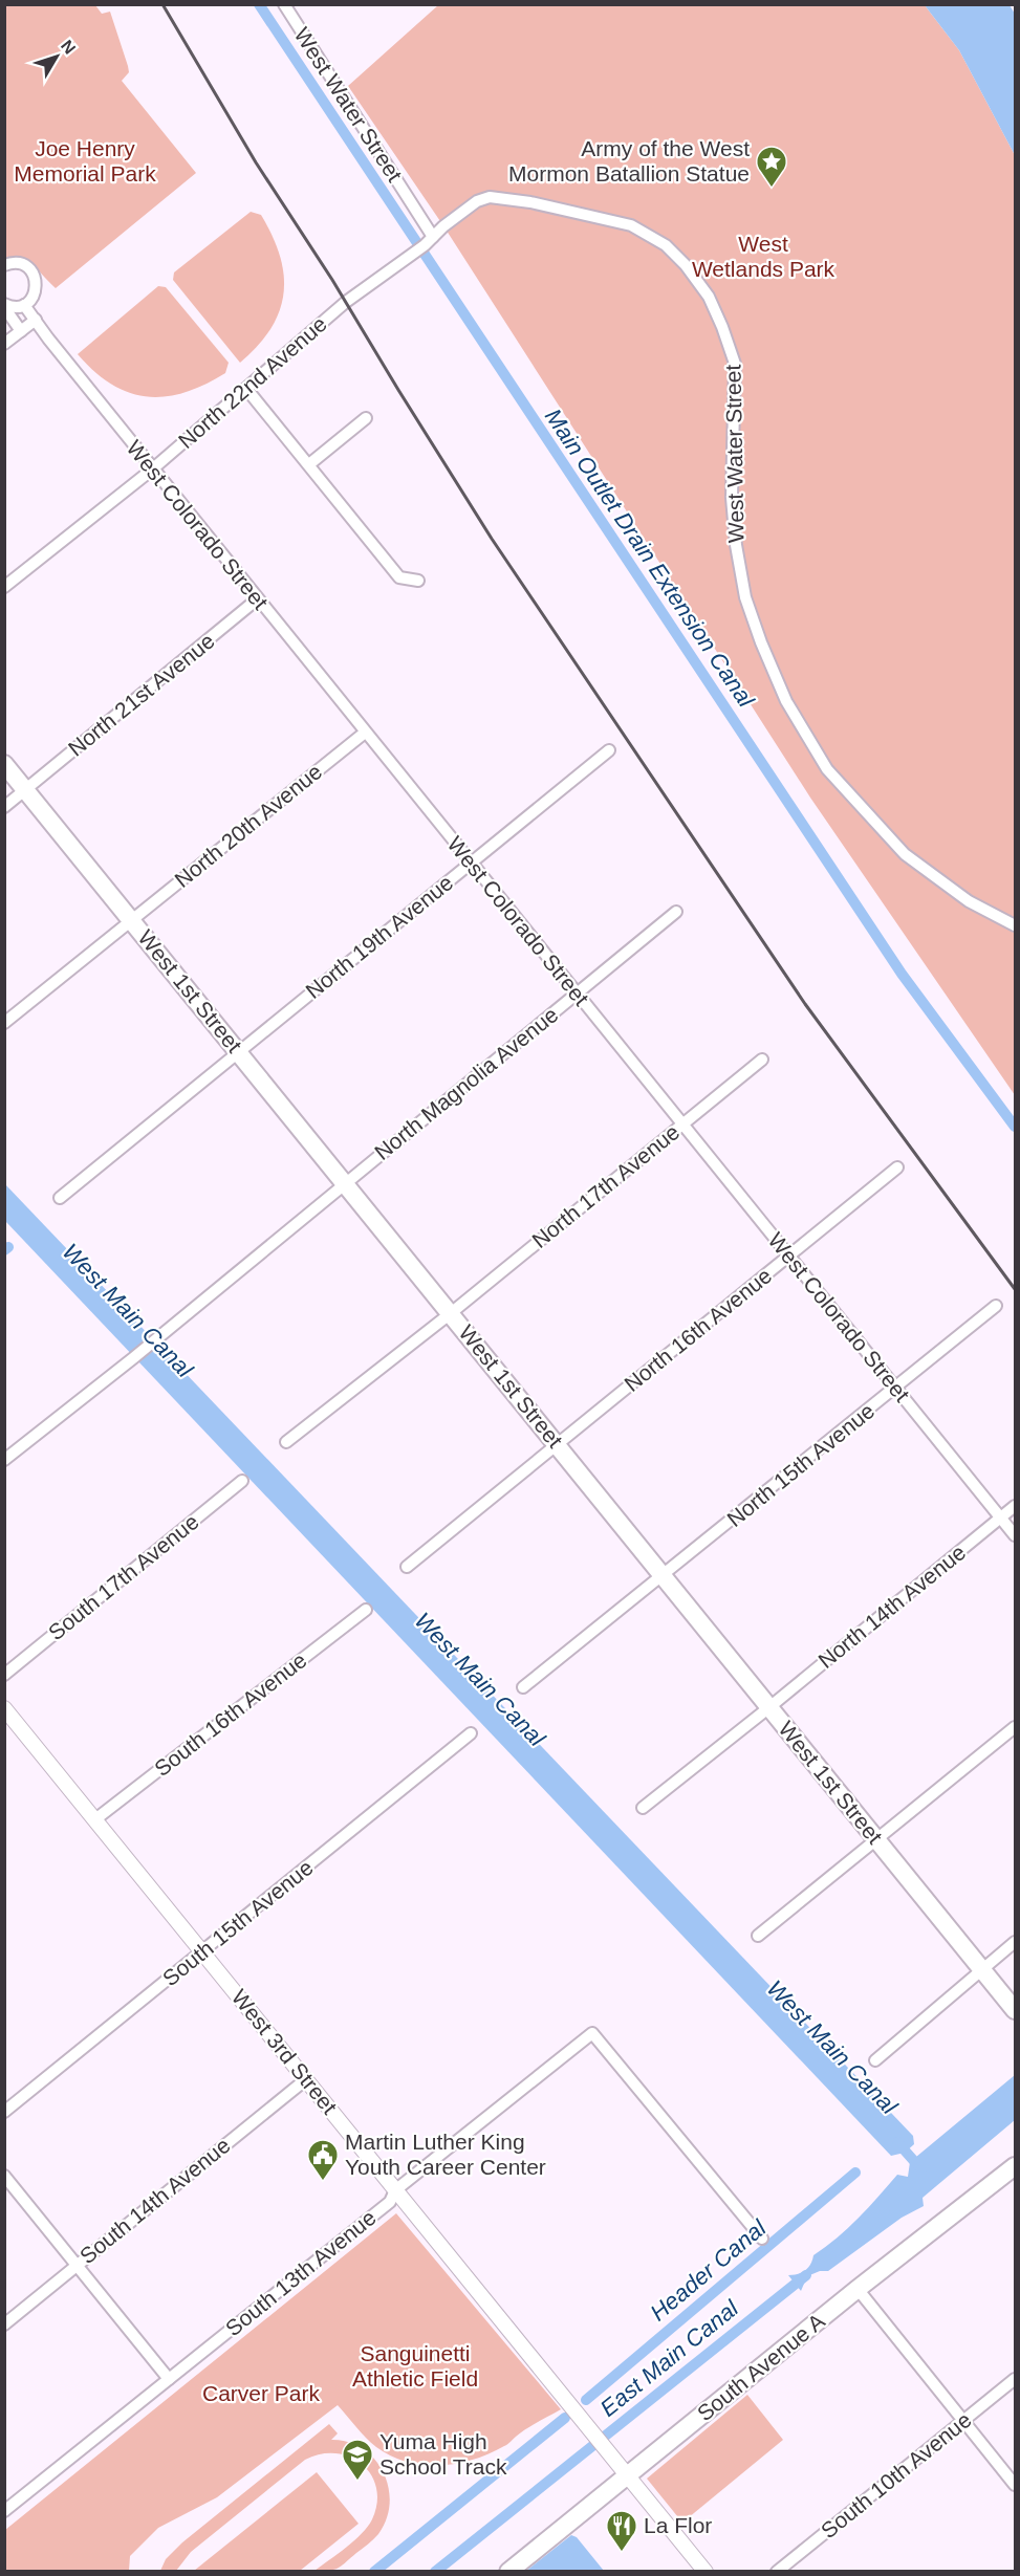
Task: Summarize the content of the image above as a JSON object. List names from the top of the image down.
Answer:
{
  "streets": {
    "main road": ["West 1st Street", "South Avenue A"],
    "street": [
      "West Water Street",
      "North 22nd Avenue",
      "West Colorado Street",
      "North 21st Avenue",
      "North 20th Avenue",
      "North 19th Avenue",
      "North Magnolia Avenue",
      "North 17th Avenue",
      "North 16th Avenue",
      "North 15th Avenue",
      "South 17th Avenue",
      "North 14th Avenue",
      "South 16th Avenue",
      "South 15th Avenue",
      "West 3rd Street",
      "South 14th Avenue",
      "South 13th Avenue",
      "South 10th Avenue"
    ]
  },
  "crossings": [
    ["West Water Street", "North 22nd Avenue"],
    ["North 22nd Avenue", "West Colorado Street"],
    ["West Colorado Street", "North 21st Avenue"],
    ["West Colorado Street", "North 20th Avenue"],
    ["West Colorado Street", "North 19th Avenue"],
    ["West Colorado Street", "North Magnolia Avenue"],
    ["West Colorado Street", "North 17th Avenue"],
    ["West Colorado Street", "North 16th Avenue"],
    ["West Colorado Street", "North 15th Avenue"],
    ["West Colorado Street", "North 14th Avenue"],
    ["North 21st Avenue", "West 1st Street"],
    ["North 20th Avenue", "West 1st Street"],
    ["North 19th Avenue", "West 1st Street"],
    ["West 1st Street", "North Magnolia Avenue"],
    ["West 1st Street", "North 17th Avenue"],
    ["West 1st Street", "North 16th Avenue"],
    ["West 1st Street", "North 15th Avenue"],
    ["West 1st Street", "North 14th Avenue"],
    ["South 16th Avenue", "West 3rd Street"],
    ["South 15th Avenue", "West 3rd Street"],
    ["West 3rd Street", "South 14th Avenue"],
    ["West 3rd Street", "South 13th Avenue"],
    ["West 3rd Street", "South Avenue A"]
  ],
  "water": [
    "Main Outlet Drain Extension Canal",
    "West Main Canal",
    "Header Canal",
    "East Main Canal"
  ],
  "parks": [
    "Joe Henry Memorial Park",
    "West Wetlands Park",
    "Sanguinetti Athletic Field",
    "Carver Park"
  ],
  "places": {
    "place": ["Army of the West Mormon Batallion Statue"],
    "public building": ["Martin Luther King Youth Career Center"],
    "school or university": ["Yuma High School Track"],
    "restaurant": ["La Flor"]
  },
  "north": "top right"
}
